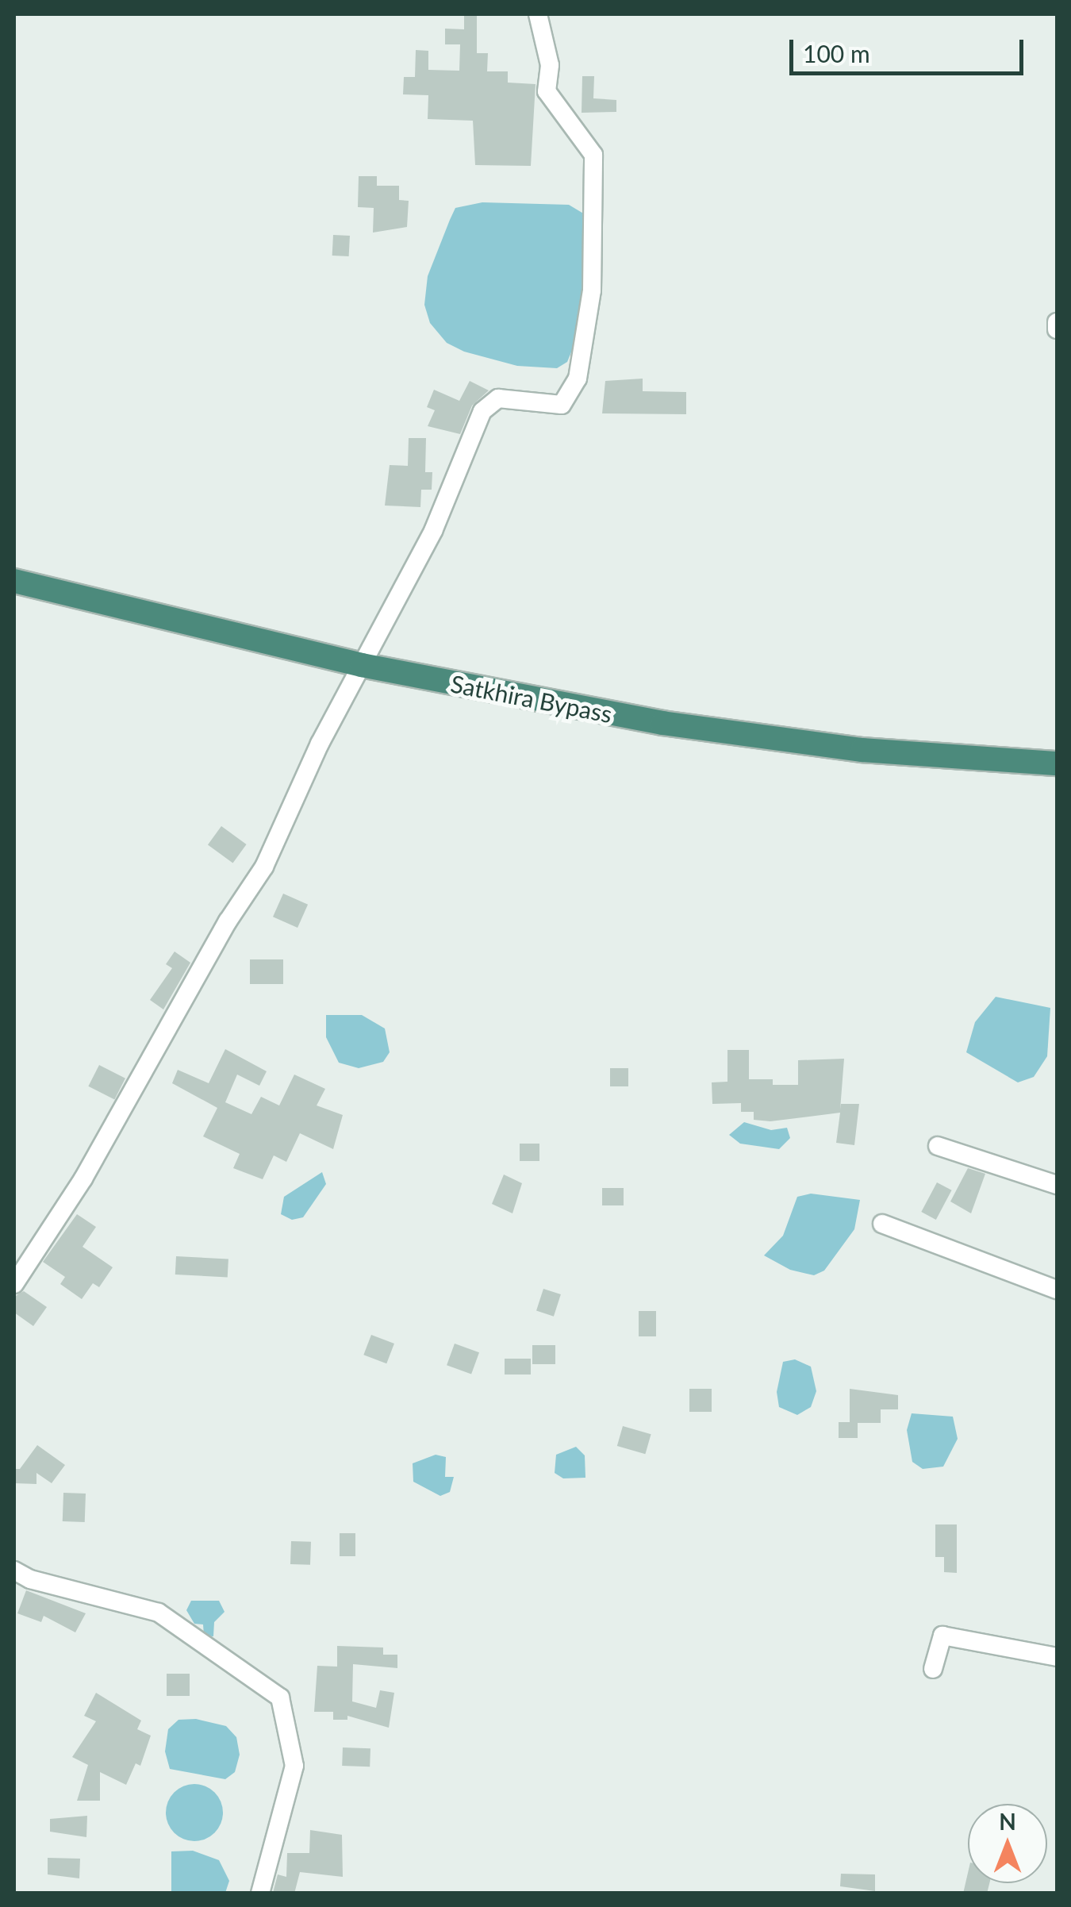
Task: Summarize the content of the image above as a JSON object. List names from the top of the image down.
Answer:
{
  "streets": {
    "highway": ["Satkhira Bypass"]
  },
  "scale_bar": "100 m",
  "north": "top"
}
